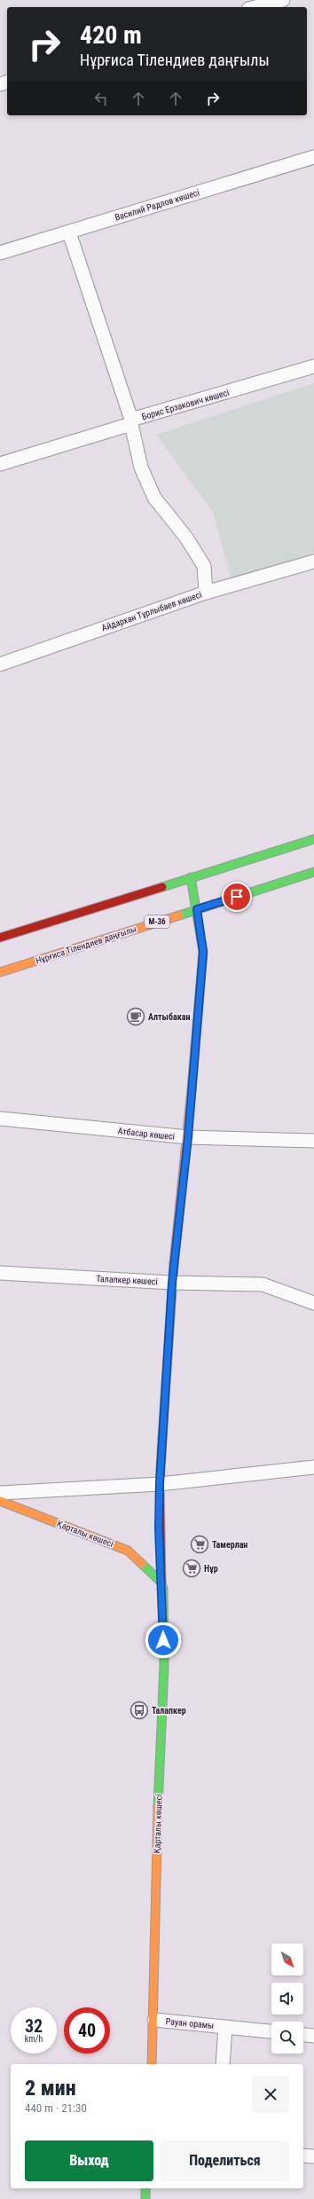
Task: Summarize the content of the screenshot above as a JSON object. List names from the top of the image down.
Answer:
{
  "streets": {
    "street": [
      "Василий Радлов көшесі",
      "Борис Ерзакович көшесі",
      "Айдархан Тұрлыбаев көшесі",
      "M-36",
      "Нұрғиса Тілендиев даңғылы",
      "Атбасар көшесі",
      "Талапкер көшесі",
      "Қарталы көшесі",
      "Рауан орамы"
    ]
  },
  "crossings": [
    ["Василий Радлов көшесі", "Айдархан Тұрлыбаев көшесі"],
    ["Борис Ерзакович көшесі", "Айдархан Тұрлыбаев көшесі"],
    ["Нұрғиса Тілендиев даңғылы", "Қарталы көшесі"],
    ["Атбасар көшесі", "Қарталы көшесі"],
    ["Талапкер көшесі", "Қарталы көшесі"],
    ["Қарталы көшесі", "Рауан орамы"]
  ],
  "places": {
    "cafe": ["Алтыбакан"],
    "supermarket": ["Тамерлан", "Нұр"],
    "bus stop": ["Талапкер"]
  },
  "north": "bottom right",
  "page": {
    "turn": ["420 m", "Нұрғиса Тілендиев даңғылы"],
    "speed": "32 km/h",
    "limit": "40",
    "heading": ["2 мин", "440 m · 21:30"],
    "buttons": ["Выход", "Поделиться"]
  }
}
